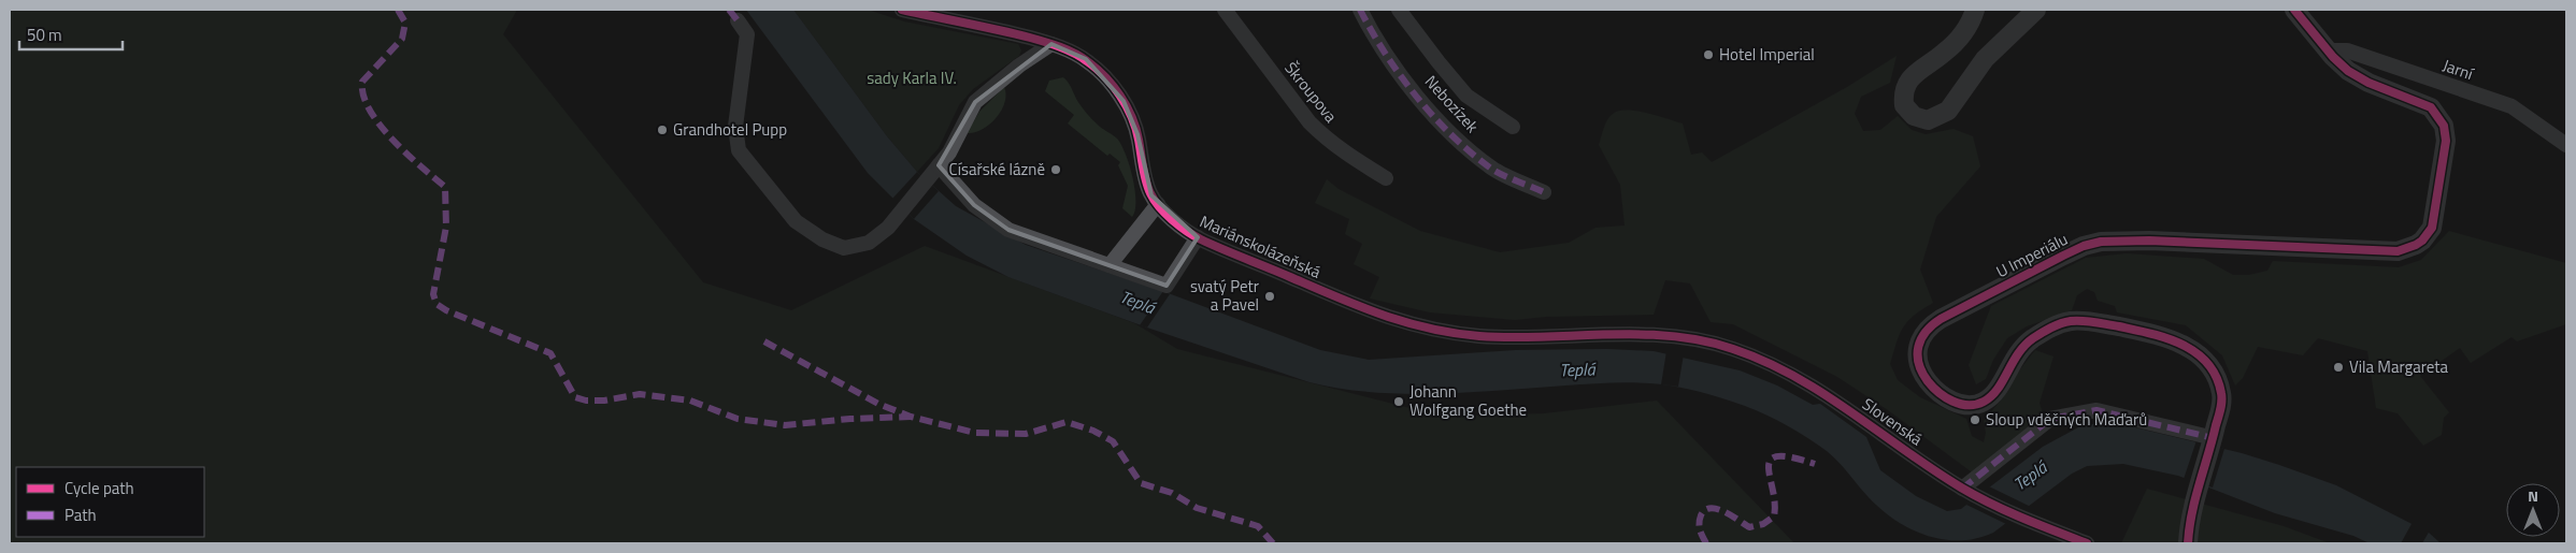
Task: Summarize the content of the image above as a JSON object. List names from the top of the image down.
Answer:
{
  "streets": {
    "street": [
      "Jarní",
      "Škroupova",
      "Nebozízek",
      "Mariánskolázeňská",
      "U Imperiálu",
      "Slovenská"
    ]
  },
  "crossings": [
    ["Jarní", "U Imperiálu"],
    ["Mariánskolázeňská", "Slovenská"]
  ],
  "water": ["Teplá"],
  "parks": ["sady Karla IV."],
  "places": [
    "Hotel Imperial",
    "Grandhotel Pupp",
    "Císařské lázně",
    "svatý Petr a Pavel",
    "Vila Margareta",
    "Johann Wolfgang Goethe",
    "Sloup vděčných Maďarů"
  ],
  "legend": ["Cycle path", "Path"],
  "scale_bar": "50 m",
  "north": "top"
}
